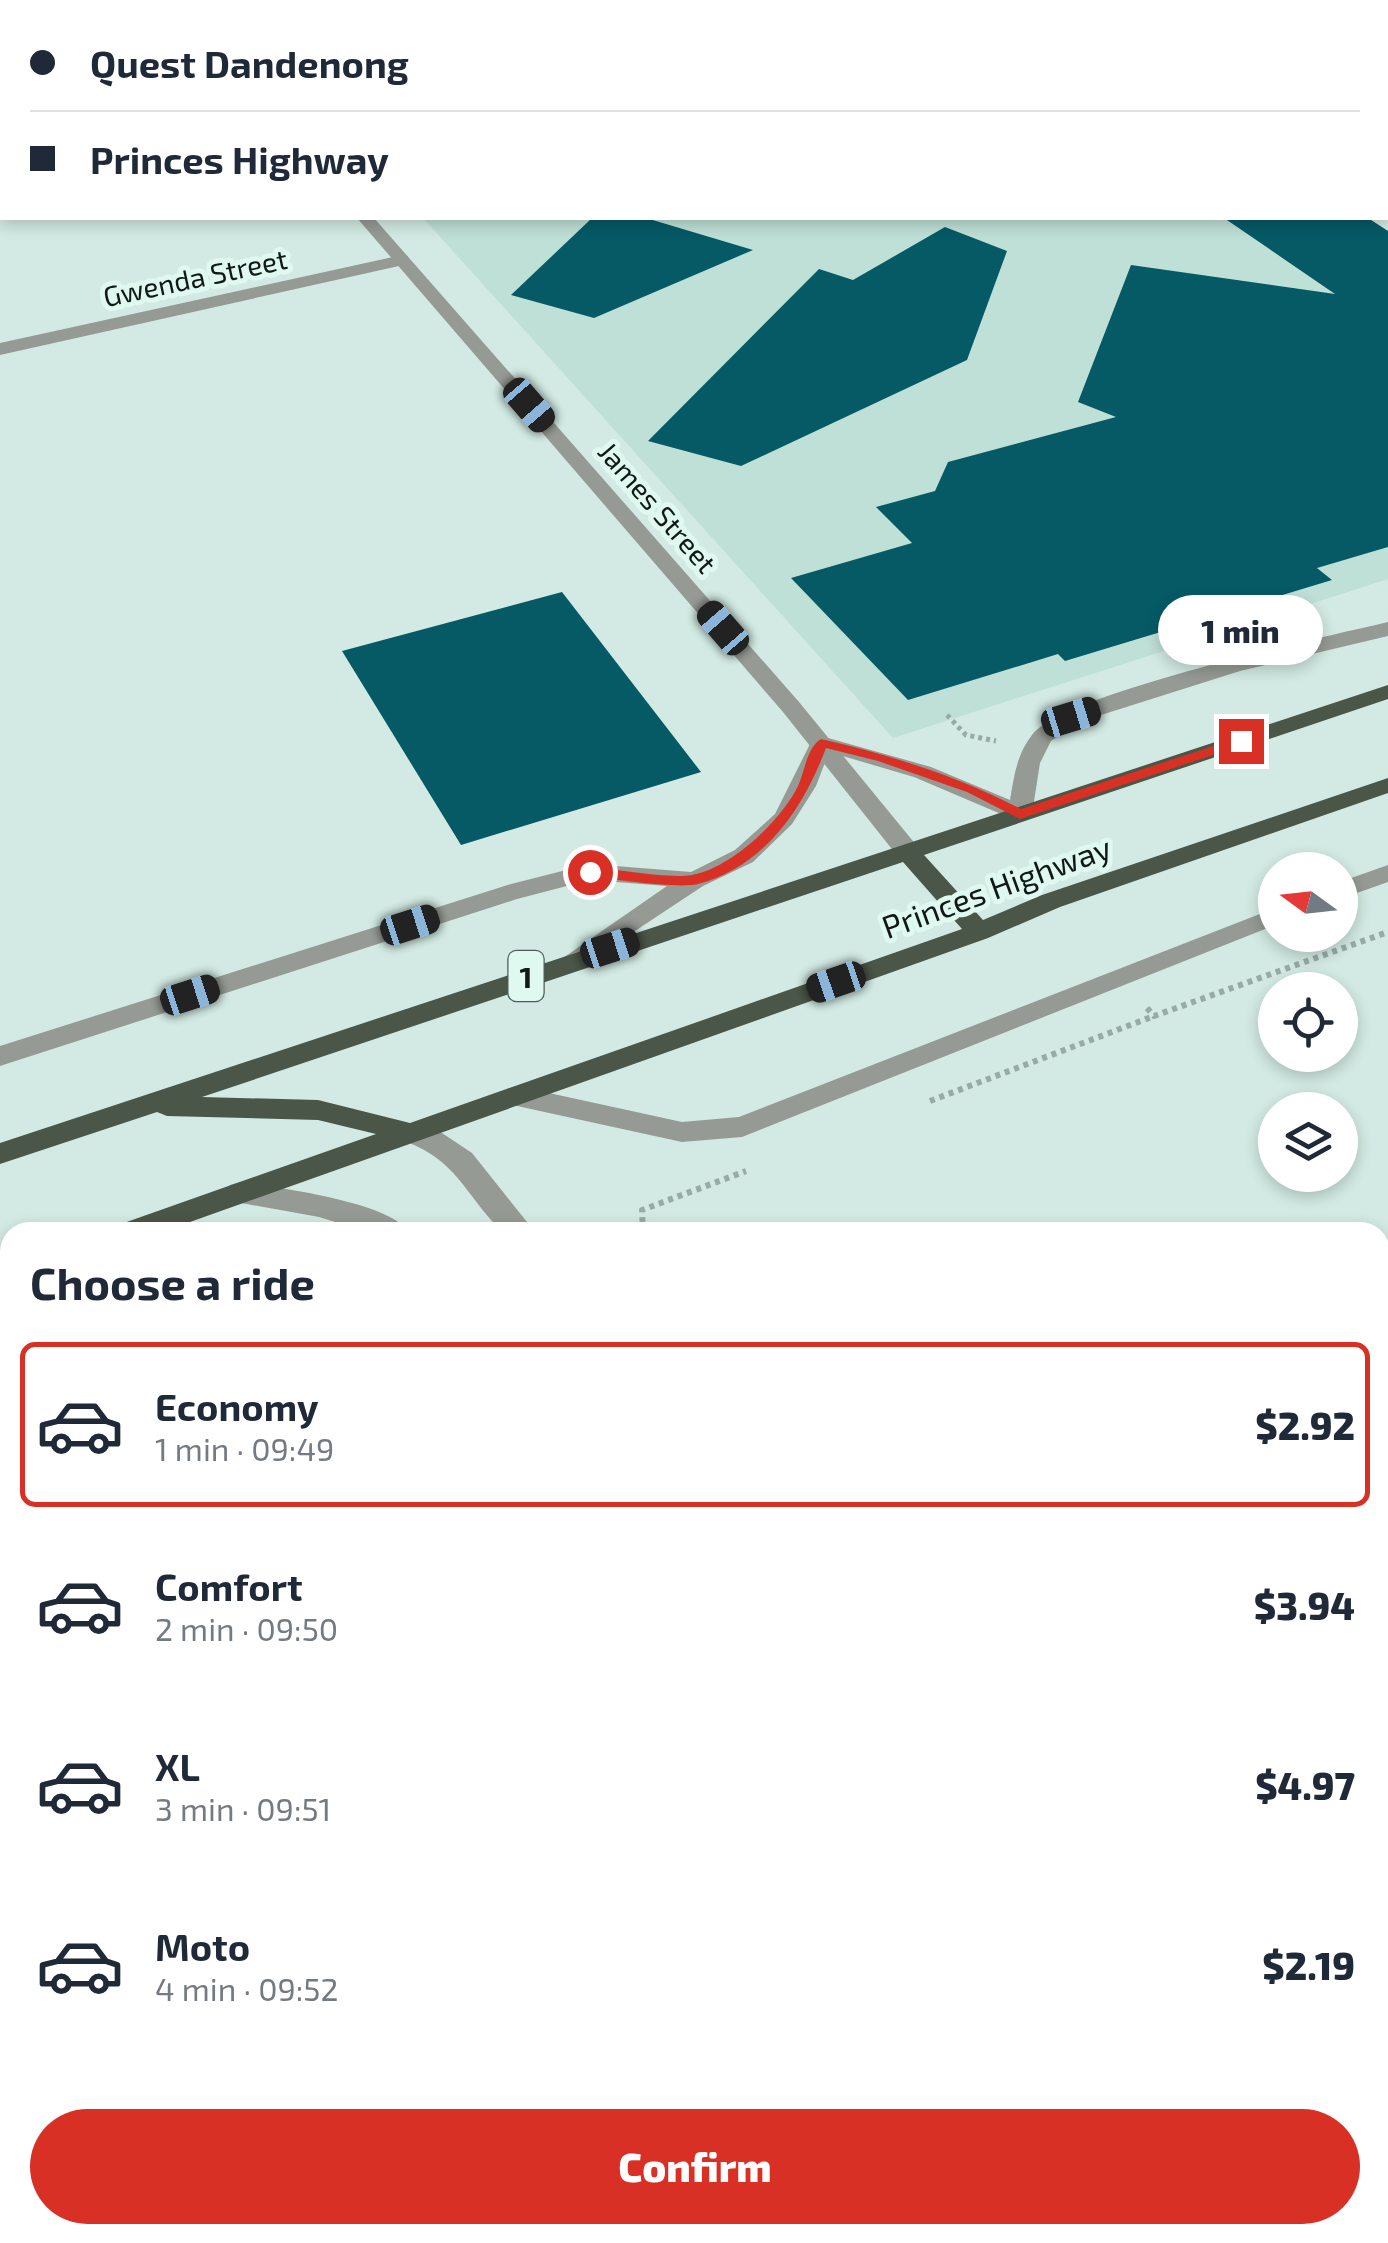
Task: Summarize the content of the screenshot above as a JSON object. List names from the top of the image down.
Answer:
{
  "streets": {
    "highway": ["James Street", "Princes Highway", "1"],
    "street": ["Gwenda Street"]
  },
  "crossings": [
    ["Gwenda Street", "James Street"],
    ["James Street", "Princes Highway"]
  ],
  "north": "left",
  "page": {
    "banner": ["Quest Dandenong", "Princes Highway"],
    "bubble": "1 min",
    "heading": "Choose a ride",
    "list": [
      {
        "name": "Economy",
        "note": "1 min · 09:49",
        "value": "$2.92"
      },
      {
        "name": "Comfort",
        "note": "2 min · 09:50",
        "value": "$3.94"
      },
      {
        "name": "XL",
        "note": "3 min · 09:51",
        "value": "$4.97"
      },
      {
        "name": "Moto",
        "note": "4 min · 09:52",
        "value": "$2.19"
      }
    ],
    "buttons": "Confirm"
  }
}
